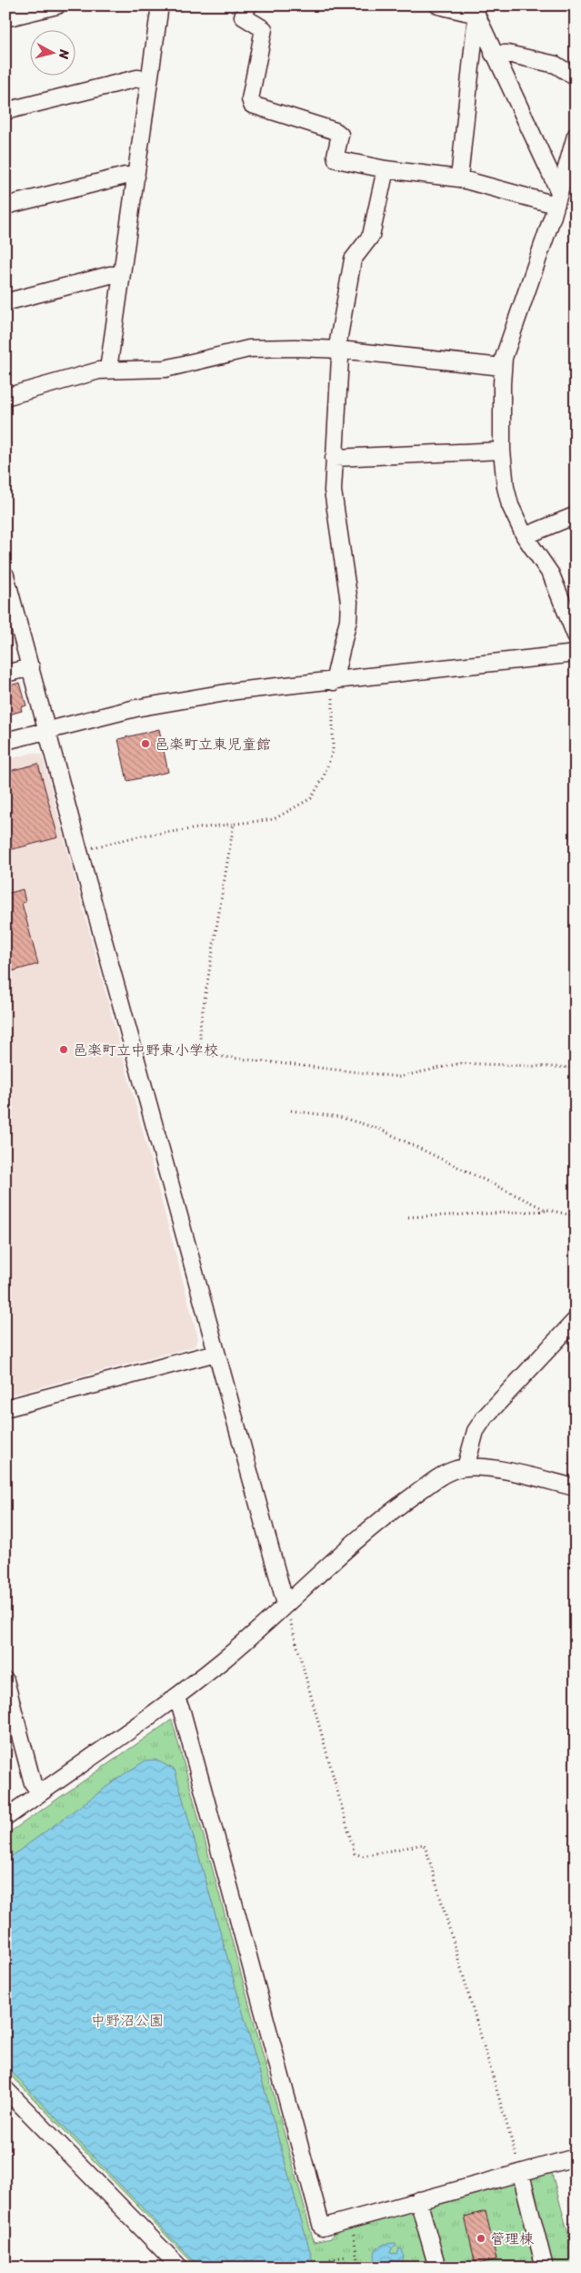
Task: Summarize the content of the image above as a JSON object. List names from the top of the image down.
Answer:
{
  "parks": ["中野沼公園"],
  "places": ["邑楽町立東児童館", "邑楽町立中野東小学校", "管理棟"],
  "north": "right"
}
